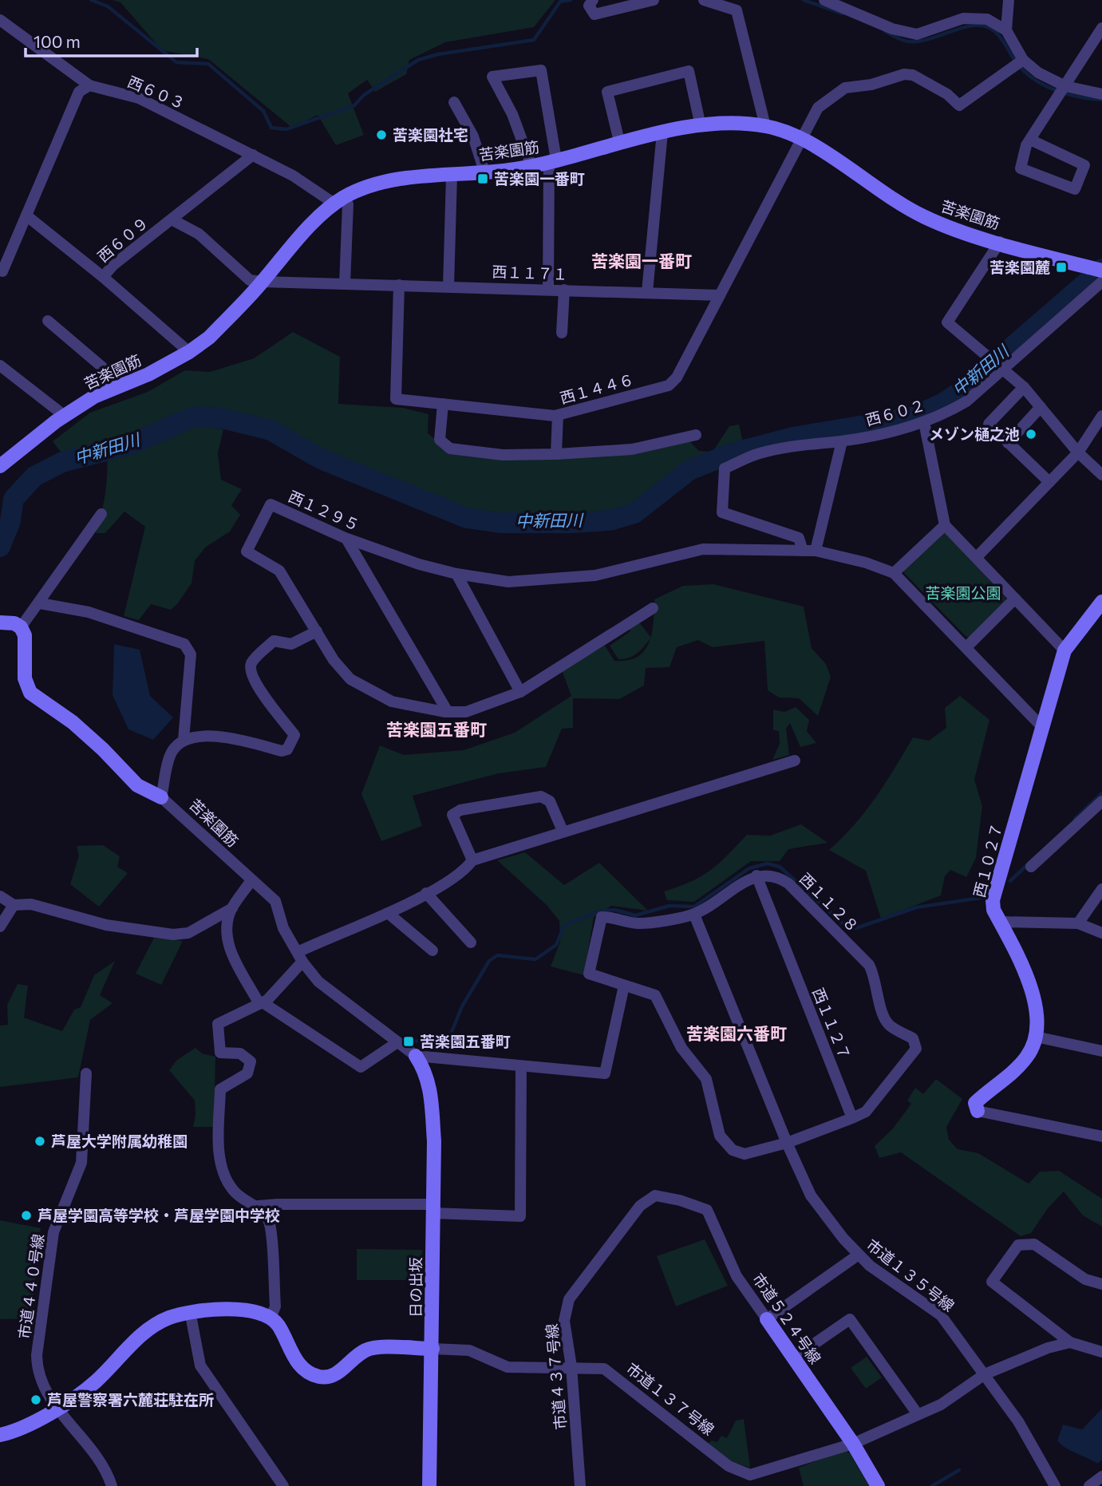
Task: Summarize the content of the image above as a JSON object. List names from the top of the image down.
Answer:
{
  "streets": {
    "street": [
      "西６０３",
      "苦楽園筋",
      "西６０９",
      "西１１７１",
      "西１４４６",
      "西６０２",
      "西１２９５",
      "西１０２７",
      "西１１２８",
      "西１１２７",
      "市道１３５号線",
      "市道４４０号線",
      "日の出坂",
      "市道５２４号線",
      "市道４３７号線",
      "市道１３７号線"
    ]
  },
  "crossings": [
    ["西６０３", "苦楽園筋"],
    ["西６０３", "西６０９"],
    ["苦楽園筋", "西６０９"],
    ["苦楽園筋", "西１１７１"],
    ["苦楽園筋", "日の出坂"],
    ["西１１７１", "西１４４６"],
    ["西６０２", "西１２９５"],
    ["西１１２８", "西１１２７"],
    ["市道１３５号線", "市道１３７号線"],
    ["日の出坂", "市道１３７号線"],
    ["市道５２４号線", "市道４３７号線"],
    ["市道５２４号線", "市道１３７号線"],
    ["市道４３７号線", "市道１３７号線"]
  ],
  "districts": ["苦楽園一番町", "苦楽園五番町", "苦楽園六番町"],
  "water": ["中新田川"],
  "parks": ["苦楽園公園"],
  "places": {
    "other": [
      "苦楽園社宅",
      "メゾン樋之池",
      "芦屋大学附属幼稚園",
      "芦屋学園高等学校・芦屋学園中学校",
      "芦屋警察署六麓荘駐在所"
    ],
    "transit": ["苦楽園一番町", "苦楽園麓", "苦楽園五番町"]
  },
  "scale_bar": "100 m"
}
